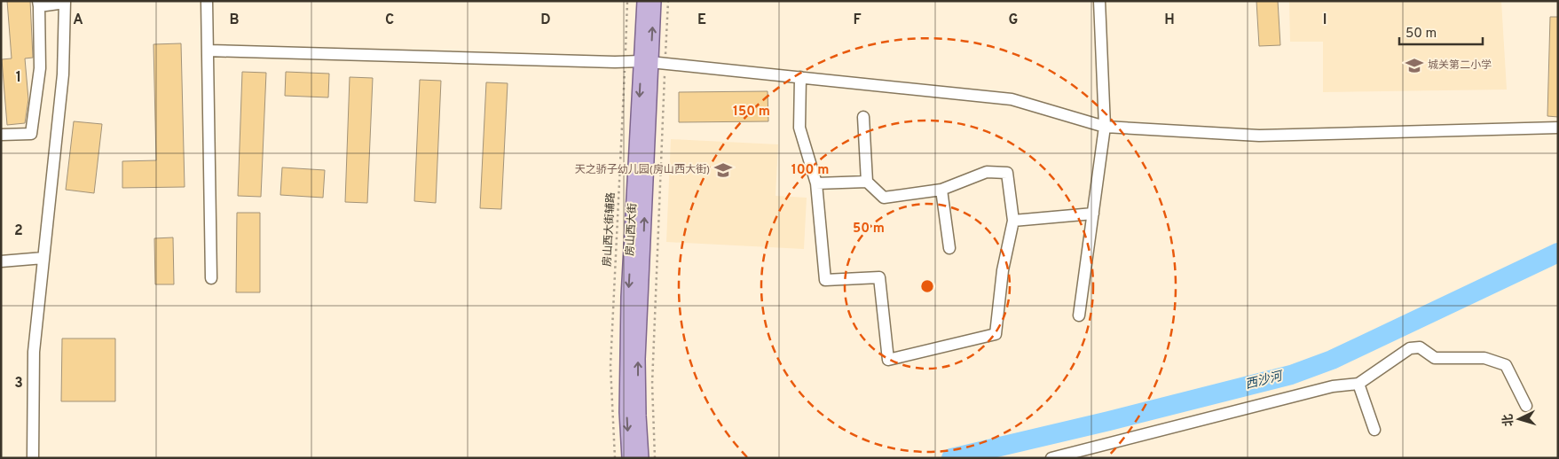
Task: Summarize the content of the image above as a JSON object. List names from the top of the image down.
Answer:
{
  "streets": {
    "main road": ["房山西大街"],
    "path": ["房山西大街辅路"]
  },
  "water": ["西沙河"],
  "places": {
    "school or university": ["城关第二小学", "天之骄子幼儿园(房山西大街)"]
  },
  "scale_bar": "50 m",
  "north": "left",
  "grid": {
    "columns": [
      "A",
      "B",
      "C",
      "D",
      "E",
      "F",
      "G",
      "H",
      "I"
    ],
    "rows": ["1", "2", "3"]
  },
  "rings": ["150 m", "100 m", "50 m"]
}
